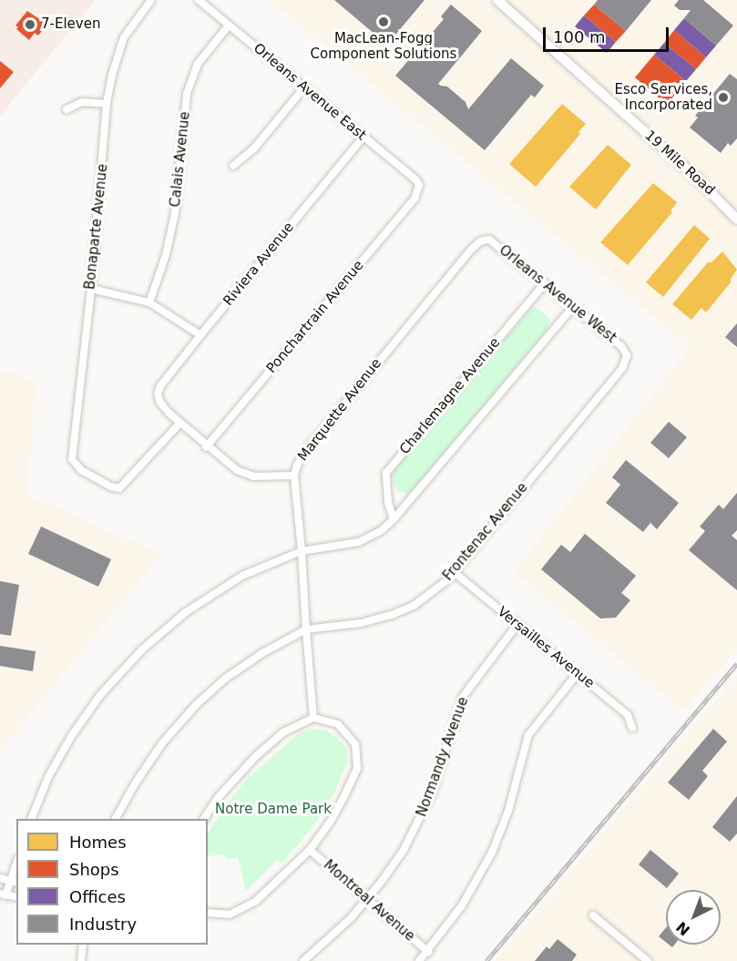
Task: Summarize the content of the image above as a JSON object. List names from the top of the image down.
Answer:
{
  "streets": {
    "street": [
      "Orleans Avenue East",
      "Calais Avenue",
      "19 Mile Road",
      "Bonaparte Avenue",
      "Riviera Avenue",
      "Orleans Avenue West",
      "Ponchartrain Avenue",
      "Charlemagne Avenue",
      "Marquette Avenue",
      "Frontenac Avenue",
      "Versailles Avenue",
      "Normandy Avenue",
      "Montreal Avenue"
    ]
  },
  "crossings": [
    ["Orleans Avenue East", "Calais Avenue"],
    ["Orleans Avenue East", "Riviera Avenue"],
    ["Orleans Avenue East", "Ponchartrain Avenue"],
    ["Bonaparte Avenue", "Riviera Avenue"],
    ["Orleans Avenue West", "Charlemagne Avenue"],
    ["Orleans Avenue West", "Marquette Avenue"],
    ["Orleans Avenue West", "Frontenac Avenue"],
    ["Marquette Avenue", "Frontenac Avenue"],
    ["Frontenac Avenue", "Versailles Avenue"],
    ["Versailles Avenue", "Normandy Avenue"],
    ["Normandy Avenue", "Montreal Avenue"]
  ],
  "parks": ["Notre Dame Park"],
  "places": ["MacLean-Fogg Component Solutions", "7-Eleven", "Esco Services, Incorporated"],
  "legend": [
    "Homes",
    "Shops",
    "Offices",
    "Industry"
  ],
  "scale_bar": "100 m",
  "north": "bottom left"
}
